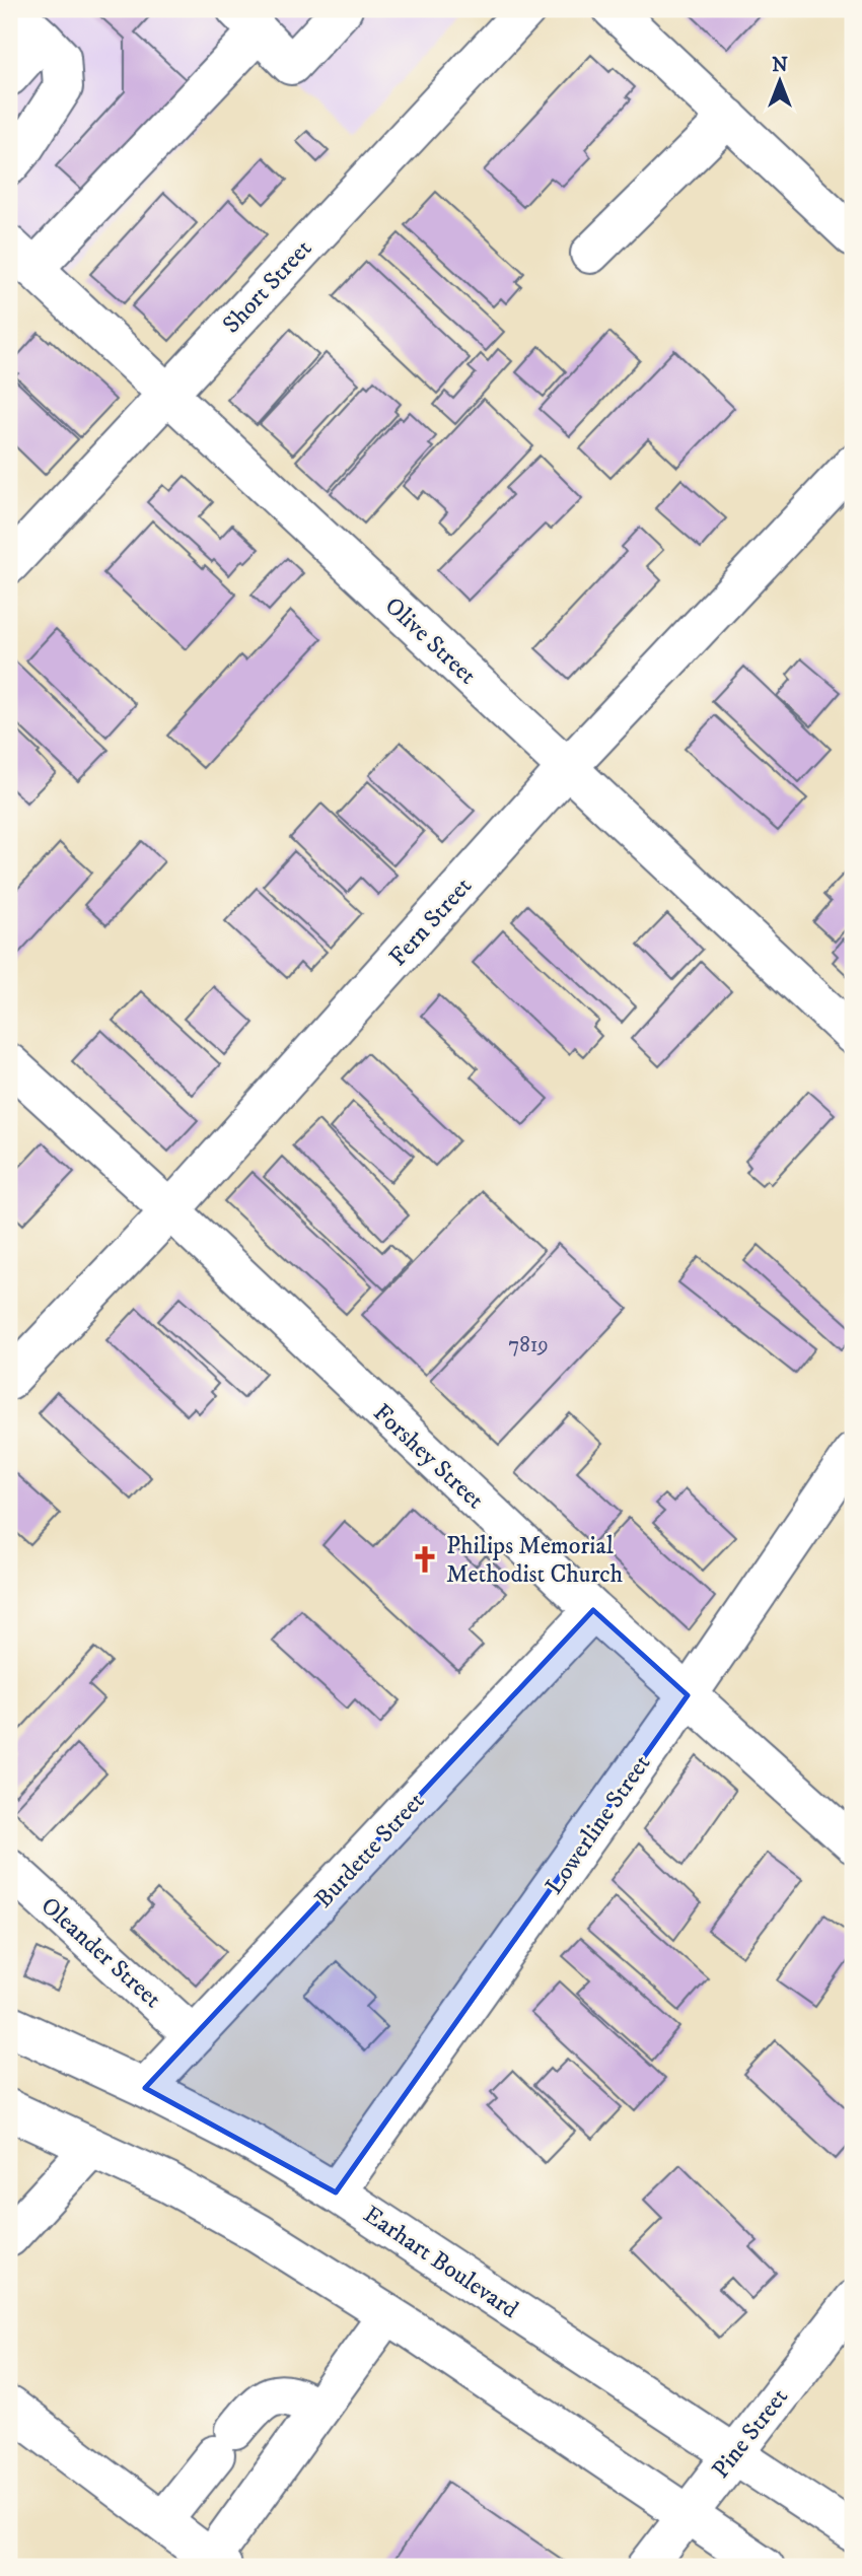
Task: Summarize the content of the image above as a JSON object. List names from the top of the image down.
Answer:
{
  "streets": {
    "street": [
      "Short Street",
      "Olive Street",
      "Fern Street",
      "Forshey Street",
      "Lowerline Street",
      "Burdette Street",
      "Oleander Street",
      "Earhart Boulevard",
      "Pine Street"
    ]
  },
  "crossings": [
    ["Short Street", "Olive Street"],
    ["Olive Street", "Fern Street"],
    ["Fern Street", "Forshey Street"],
    ["Forshey Street", "Lowerline Street"],
    ["Forshey Street", "Burdette Street"],
    ["Lowerline Street", "Earhart Boulevard"],
    ["Burdette Street", "Oleander Street"],
    ["Burdette Street", "Earhart Boulevard"],
    ["Earhart Boulevard", "Pine Street"]
  ],
  "places": {
    "church": ["Philips Memorial Methodist Church"]
  },
  "house_numbers": ["7819"],
  "north": "top"
}
